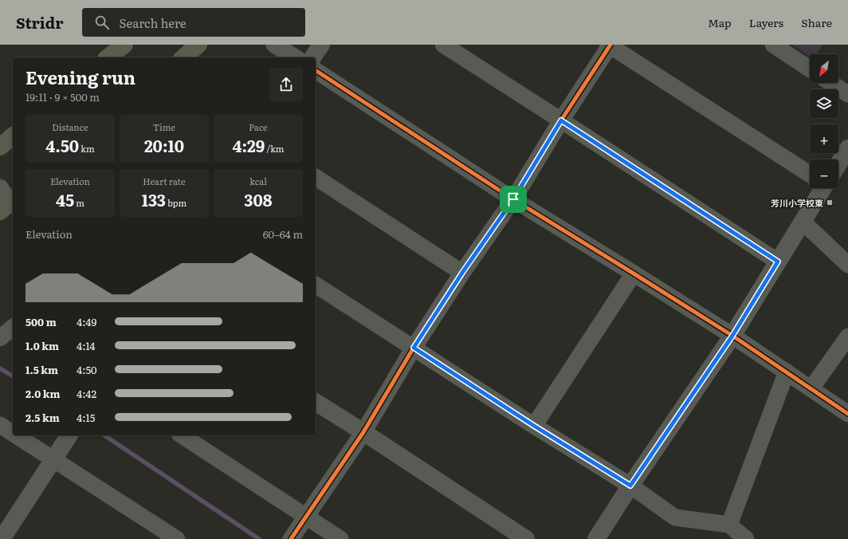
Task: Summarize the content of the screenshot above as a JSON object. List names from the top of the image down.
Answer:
{
  "places": {
    "transit": ["芳川小学校東"]
  },
  "north": "bottom left",
  "page": {
    "header": "Stridr",
    "search": "Search here",
    "nav": ["Map", "Layers", "Share"],
    "map_buttons": ["+", "−"],
    "heading": ["Evening run", "19:11 · 9 × 500 m"],
    "stats": [
      ["Distance", "4.50 km"],
      ["Time", "20:10"],
      ["Pace", "4:29 /km"],
      ["Elevation", "45 m"],
      ["Heart rate", "133 bpm"],
      ["kcal", "308"]
    ],
    "chart": ["Elevation", "60–64 m"],
    "list": [
      {
        "name": "500 m",
        "note": "4:49"
      },
      {
        "name": "1.0 km",
        "note": "4:14"
      },
      {
        "name": "1.5 km",
        "note": "4:50"
      },
      {
        "name": "2.0 km",
        "note": "4:42"
      },
      {
        "name": "2.5 km",
        "note": "4:15"
      }
    ]
  }
}
